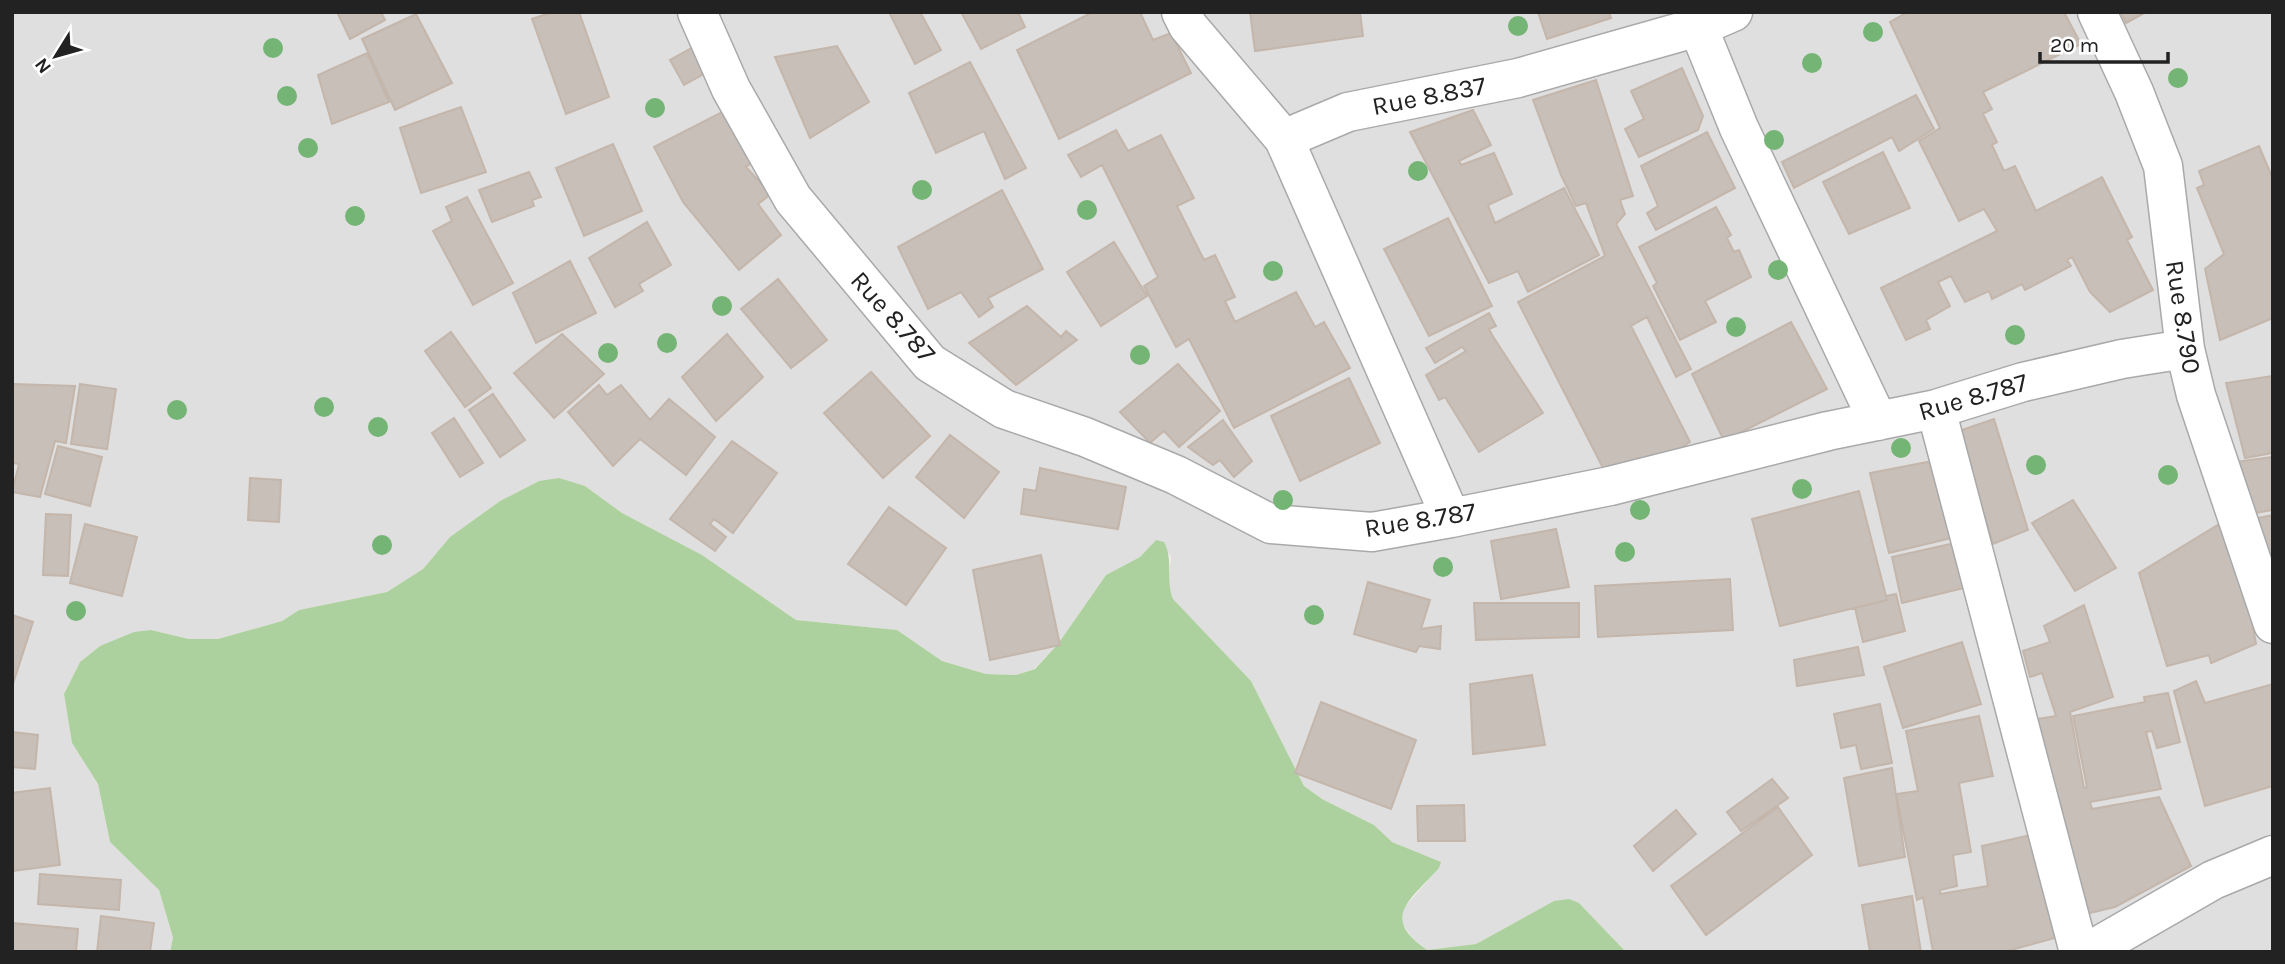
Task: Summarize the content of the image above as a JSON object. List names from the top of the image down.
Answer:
{
  "streets": {
    "street": ["Rue 8.837", "Rue 8.787", "Rue 8.790"]
  },
  "crossings": [
    ["Rue 8.787", "Rue 8.790"]
  ],
  "scale_bar": "20 m",
  "north": "bottom left"
}
